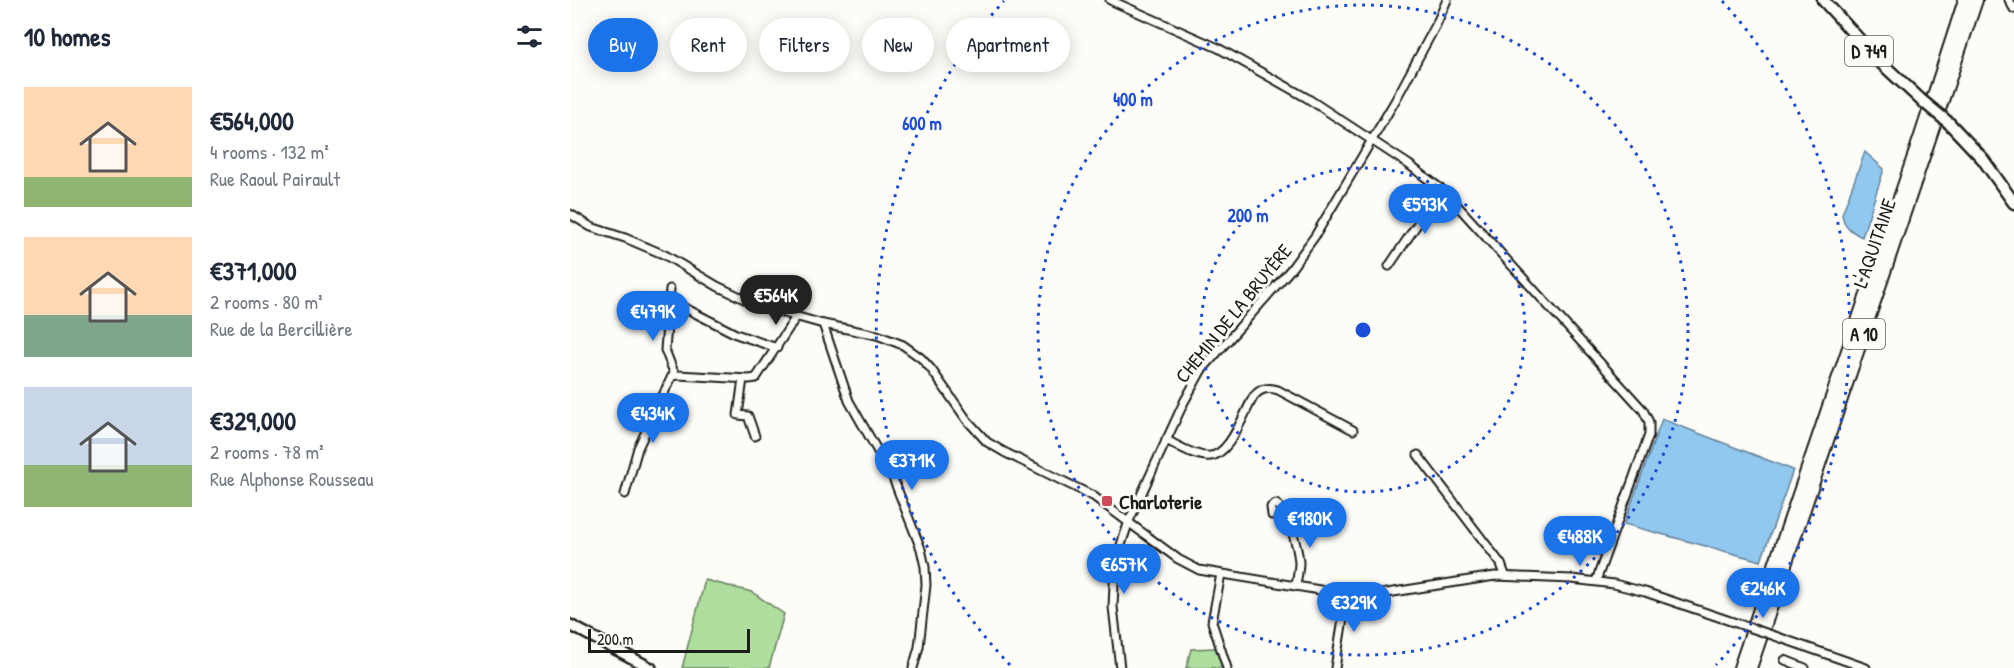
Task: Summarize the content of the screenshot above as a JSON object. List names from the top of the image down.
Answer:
{
  "streets": {
    "highway": ["L'AQUITAINE", "A 10"],
    "main road": ["D 749"],
    "street": ["CHEMIN DE LA BRUYÈRE"]
  },
  "places": {
    "transit": ["Charloterie"]
  },
  "scale_bar": "200 m",
  "page": {
    "heading": "10 homes",
    "chip": [
      "Buy",
      "Rent",
      "Filters",
      "New",
      "Apartment"
    ],
    "list": [
      {
        "name": "€564,000",
        "note": "4 rooms · 132 m² · Rue Raoul Pairault"
      },
      {
        "name": "€371,000",
        "note": "2 rooms · 80 m² · Rue de la Bercillière"
      },
      {
        "name": "€329,000",
        "note": "2 rooms · 78 m² · Rue Alphonse Rousseau"
      }
    ],
    "price": [
      "€593K",
      "€564K",
      "€479K",
      "€434K",
      "€371K",
      "€180K",
      "€488K",
      "€657K",
      "€246K",
      "€329K"
    ],
    "scale": "200 m"
  },
  "rings": ["400 m", "600 m", "200 m"]
}
